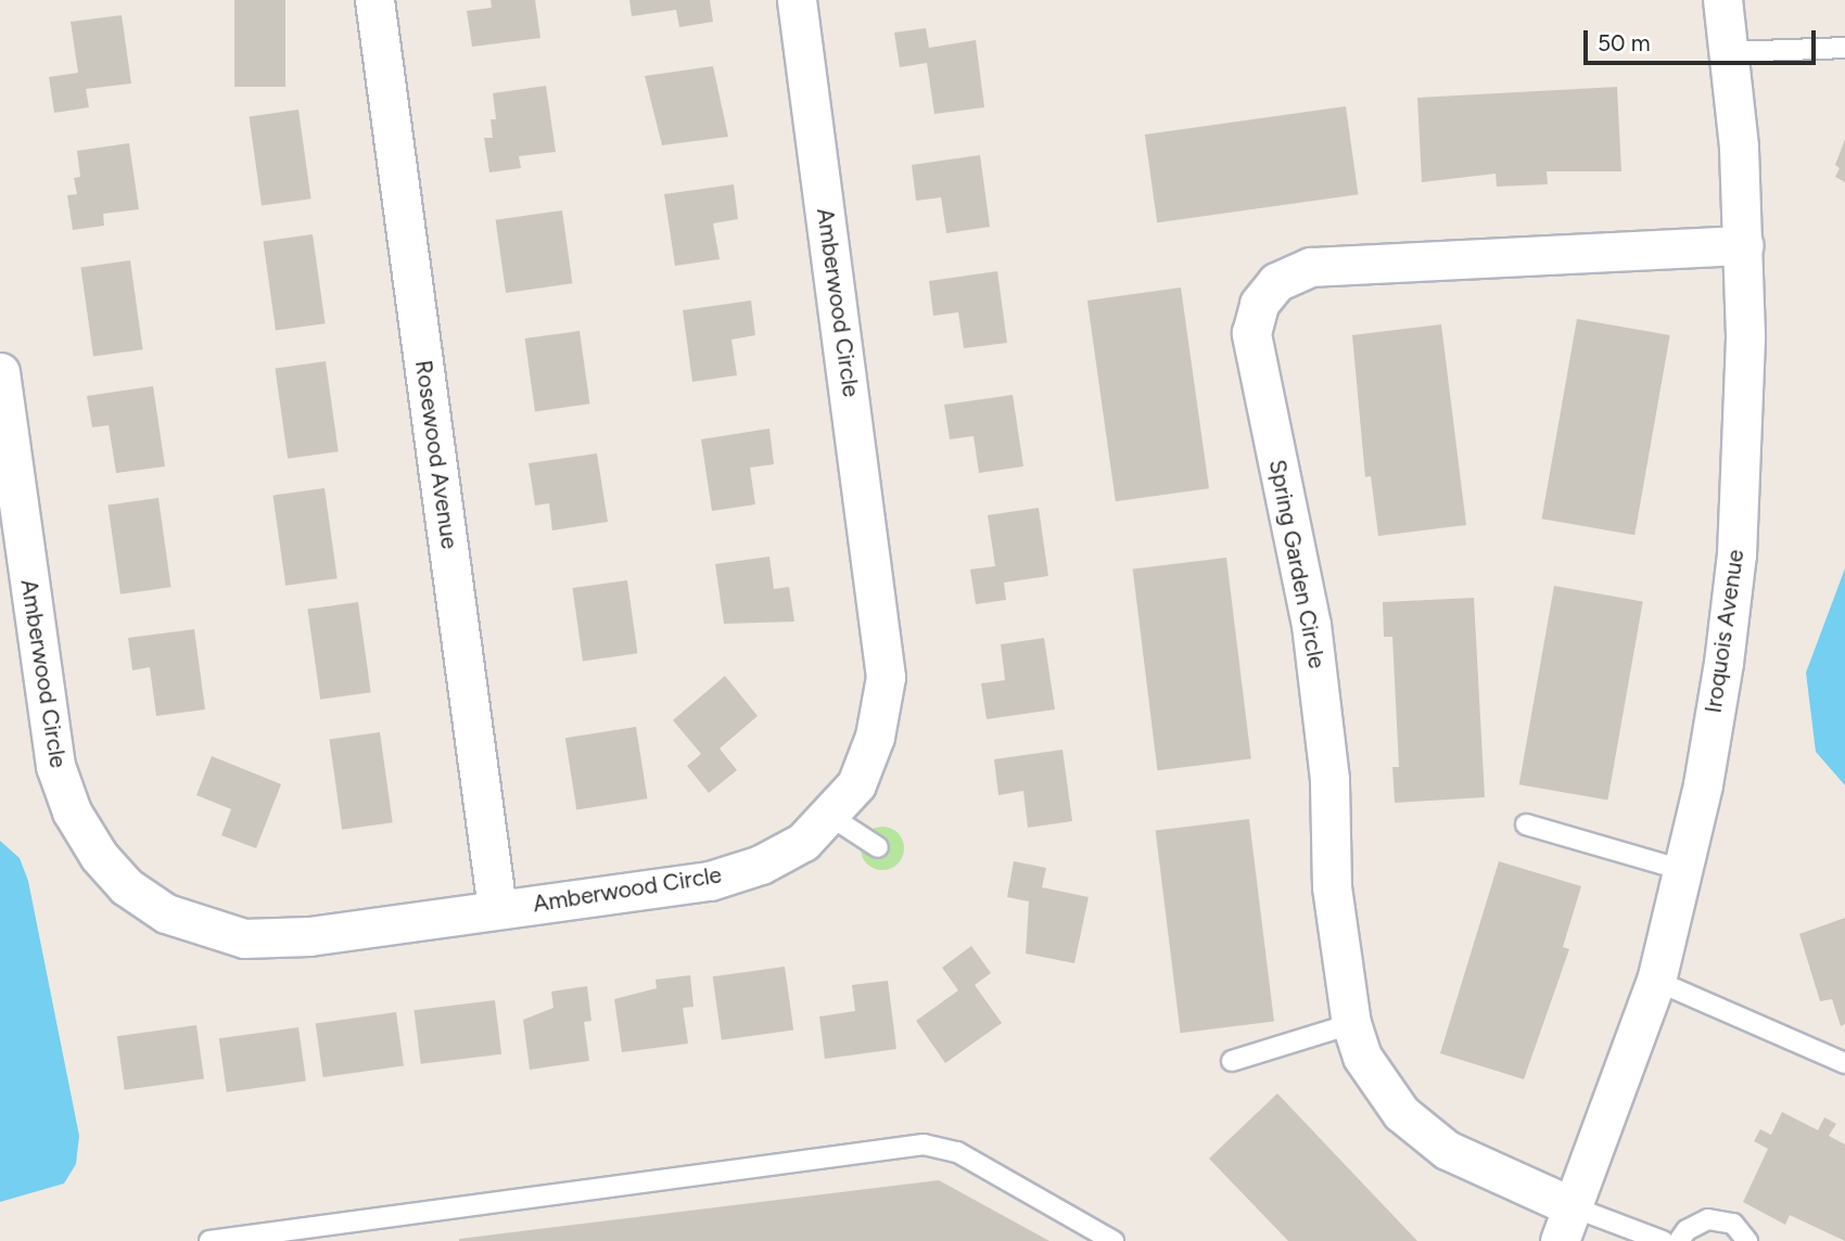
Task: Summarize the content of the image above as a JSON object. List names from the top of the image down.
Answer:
{
  "streets": {
    "street": [
      "Amberwood Circle",
      "Rosewood Avenue",
      "Spring Garden Circle",
      "Iroquois Avenue"
    ]
  },
  "crossings": [
    ["Amberwood Circle", "Rosewood Avenue"],
    ["Spring Garden Circle", "Iroquois Avenue"]
  ],
  "scale_bar": "50 m"
}
